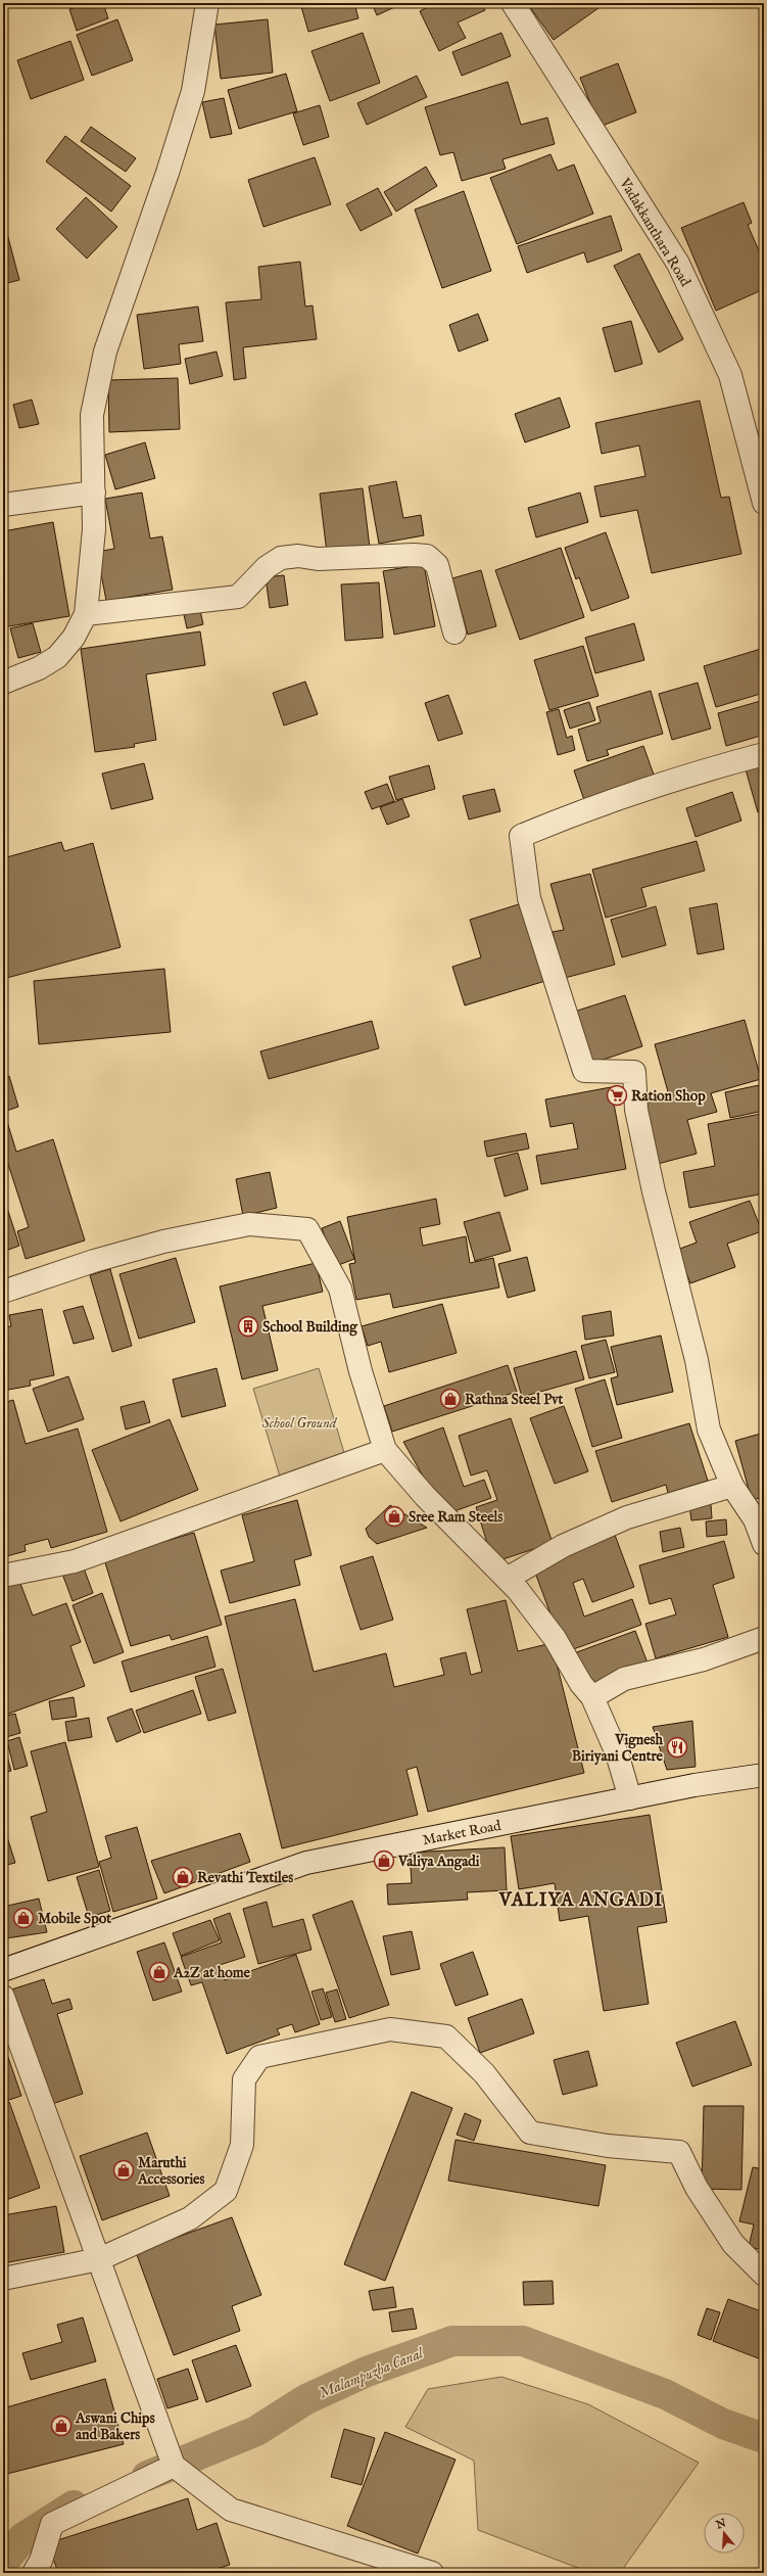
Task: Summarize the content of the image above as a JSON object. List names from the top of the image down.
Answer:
{
  "streets": {
    "street": ["Vadakkanthara Road", "Market Road"]
  },
  "districts": ["VALIYA ANGADI"],
  "water": ["Malampuzha Canal"],
  "parks": ["School Ground"],
  "places": {
    "supermarket": ["Ration Shop"],
    "building": ["School Building"],
    "shop": [
      "Rathna Steel Pvt",
      "Sree Ram Steels",
      "Valiya Angadi",
      "Revathi Textiles",
      "Mobile Spot",
      "A2Z at home",
      "Maruthi Accessories",
      "Aswani Chips and Bakers"
    ],
    "restaurant": ["Vignesh Biriyani Centre"]
  },
  "north": "top"
}
